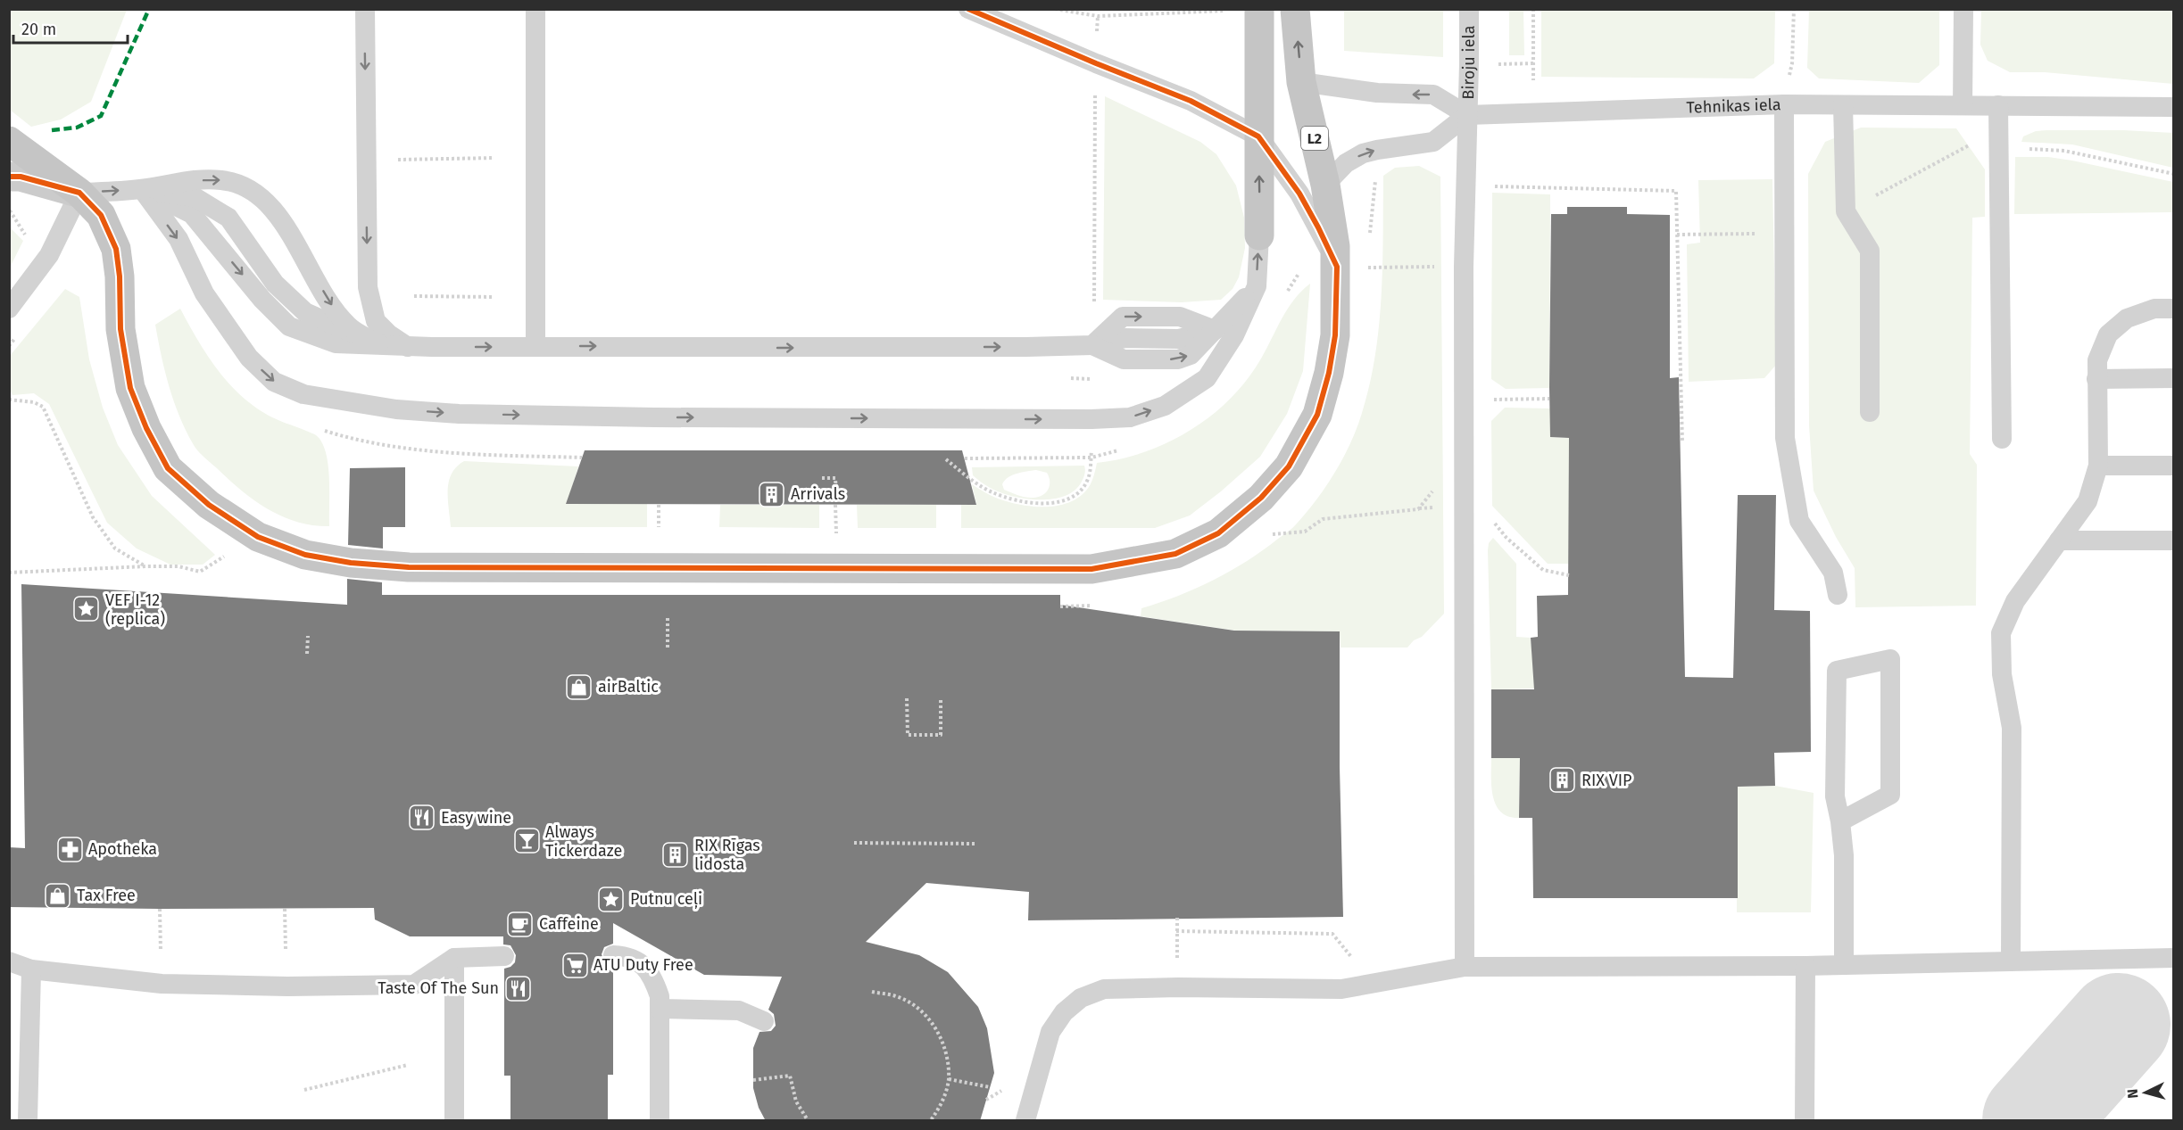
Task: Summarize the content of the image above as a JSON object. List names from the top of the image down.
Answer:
{
  "streets": {
    "main road": ["L2"],
    "lane": ["Biroju iela", "Tehnikas iela"]
  },
  "crossings": [
    ["Biroju iela", "Tehnikas iela"]
  ],
  "places": {
    "building": ["Arrivals", "RIX VIP", "RIX Rīgas lidosta"],
    "place": ["VEF I-12 (replica)", "Putnu ceļi"],
    "shop": ["airBaltic", "Tax Free"],
    "restaurant": ["Easy wine", "Taste Of The Sun"],
    "bar": ["Always Tickerdaze"],
    "pharmacy": ["Apotheka"],
    "cafe": ["Caffeine"],
    "supermarket": ["ATU Duty Free"]
  },
  "scale_bar": "20 m",
  "north": "left"
}
